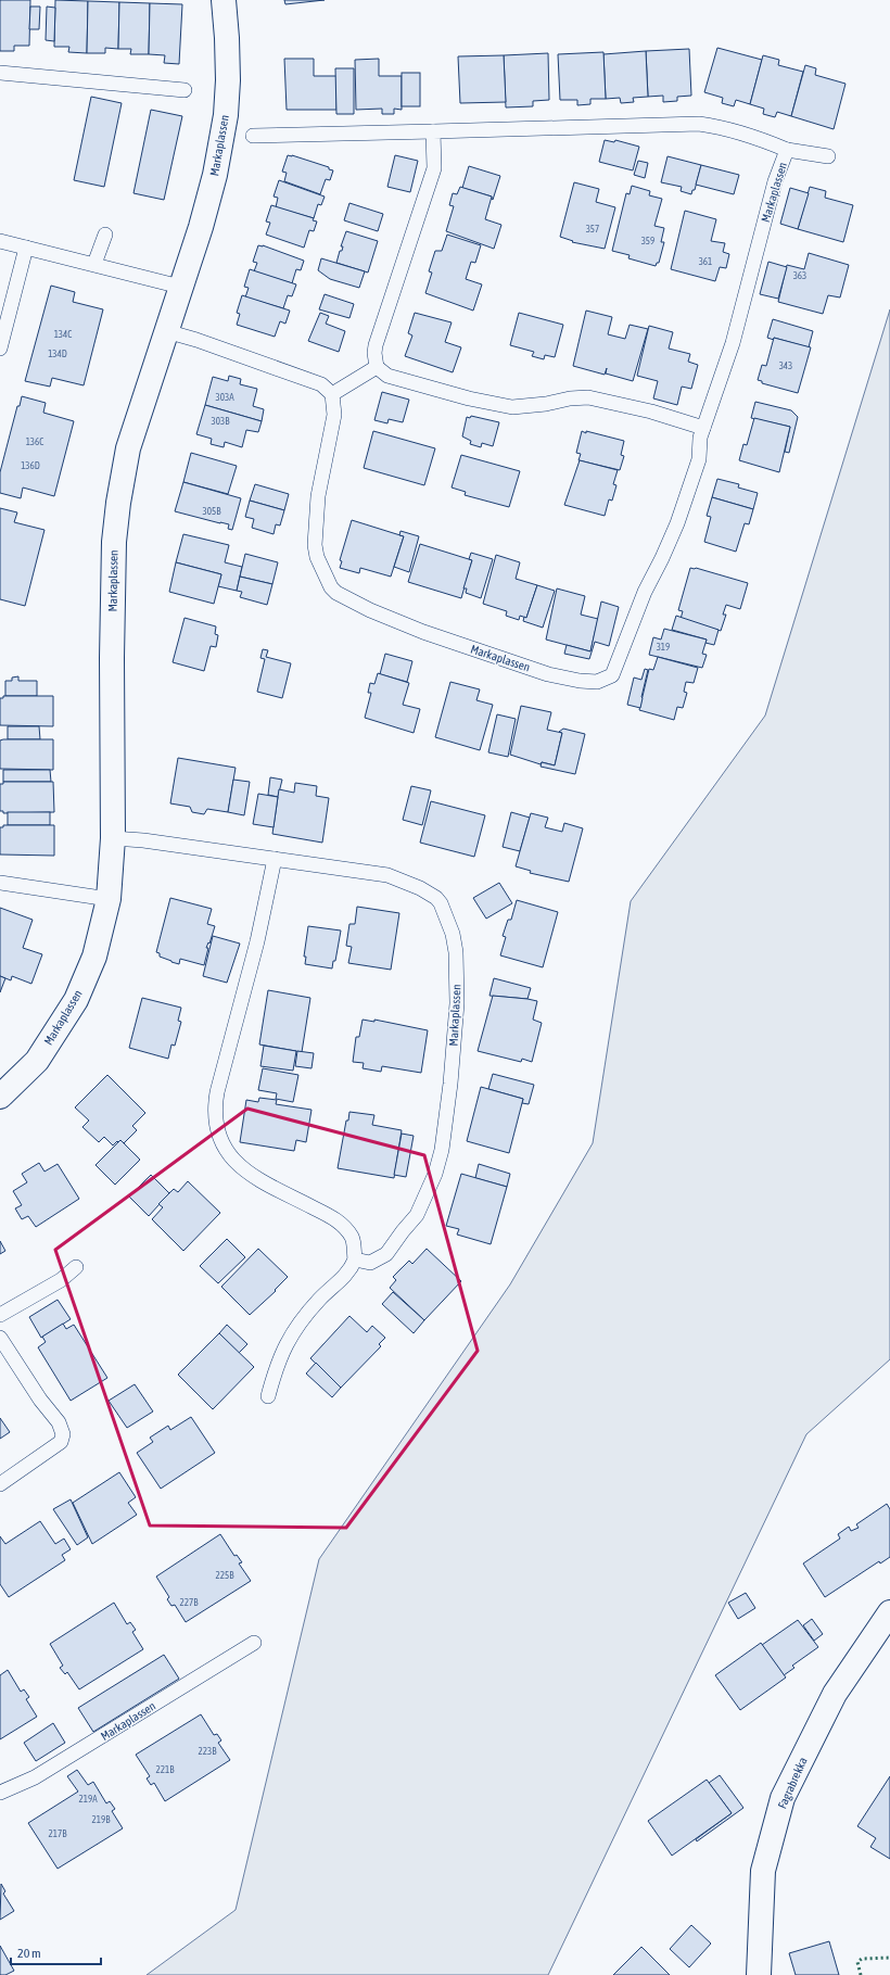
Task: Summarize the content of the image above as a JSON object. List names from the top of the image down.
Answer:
{
  "streets": {
    "street": ["Markaplassen", "Fagrabrekka"]
  },
  "house_numbers": [
    "357",
    "359",
    "361",
    "363",
    "134C",
    "134D",
    "343",
    "303A",
    "303B",
    "136C",
    "136D",
    "305B",
    "319",
    "225B",
    "227B",
    "223B",
    "221B",
    "219A",
    "219B",
    "217B"
  ],
  "scale_bar": "20 m"
}
